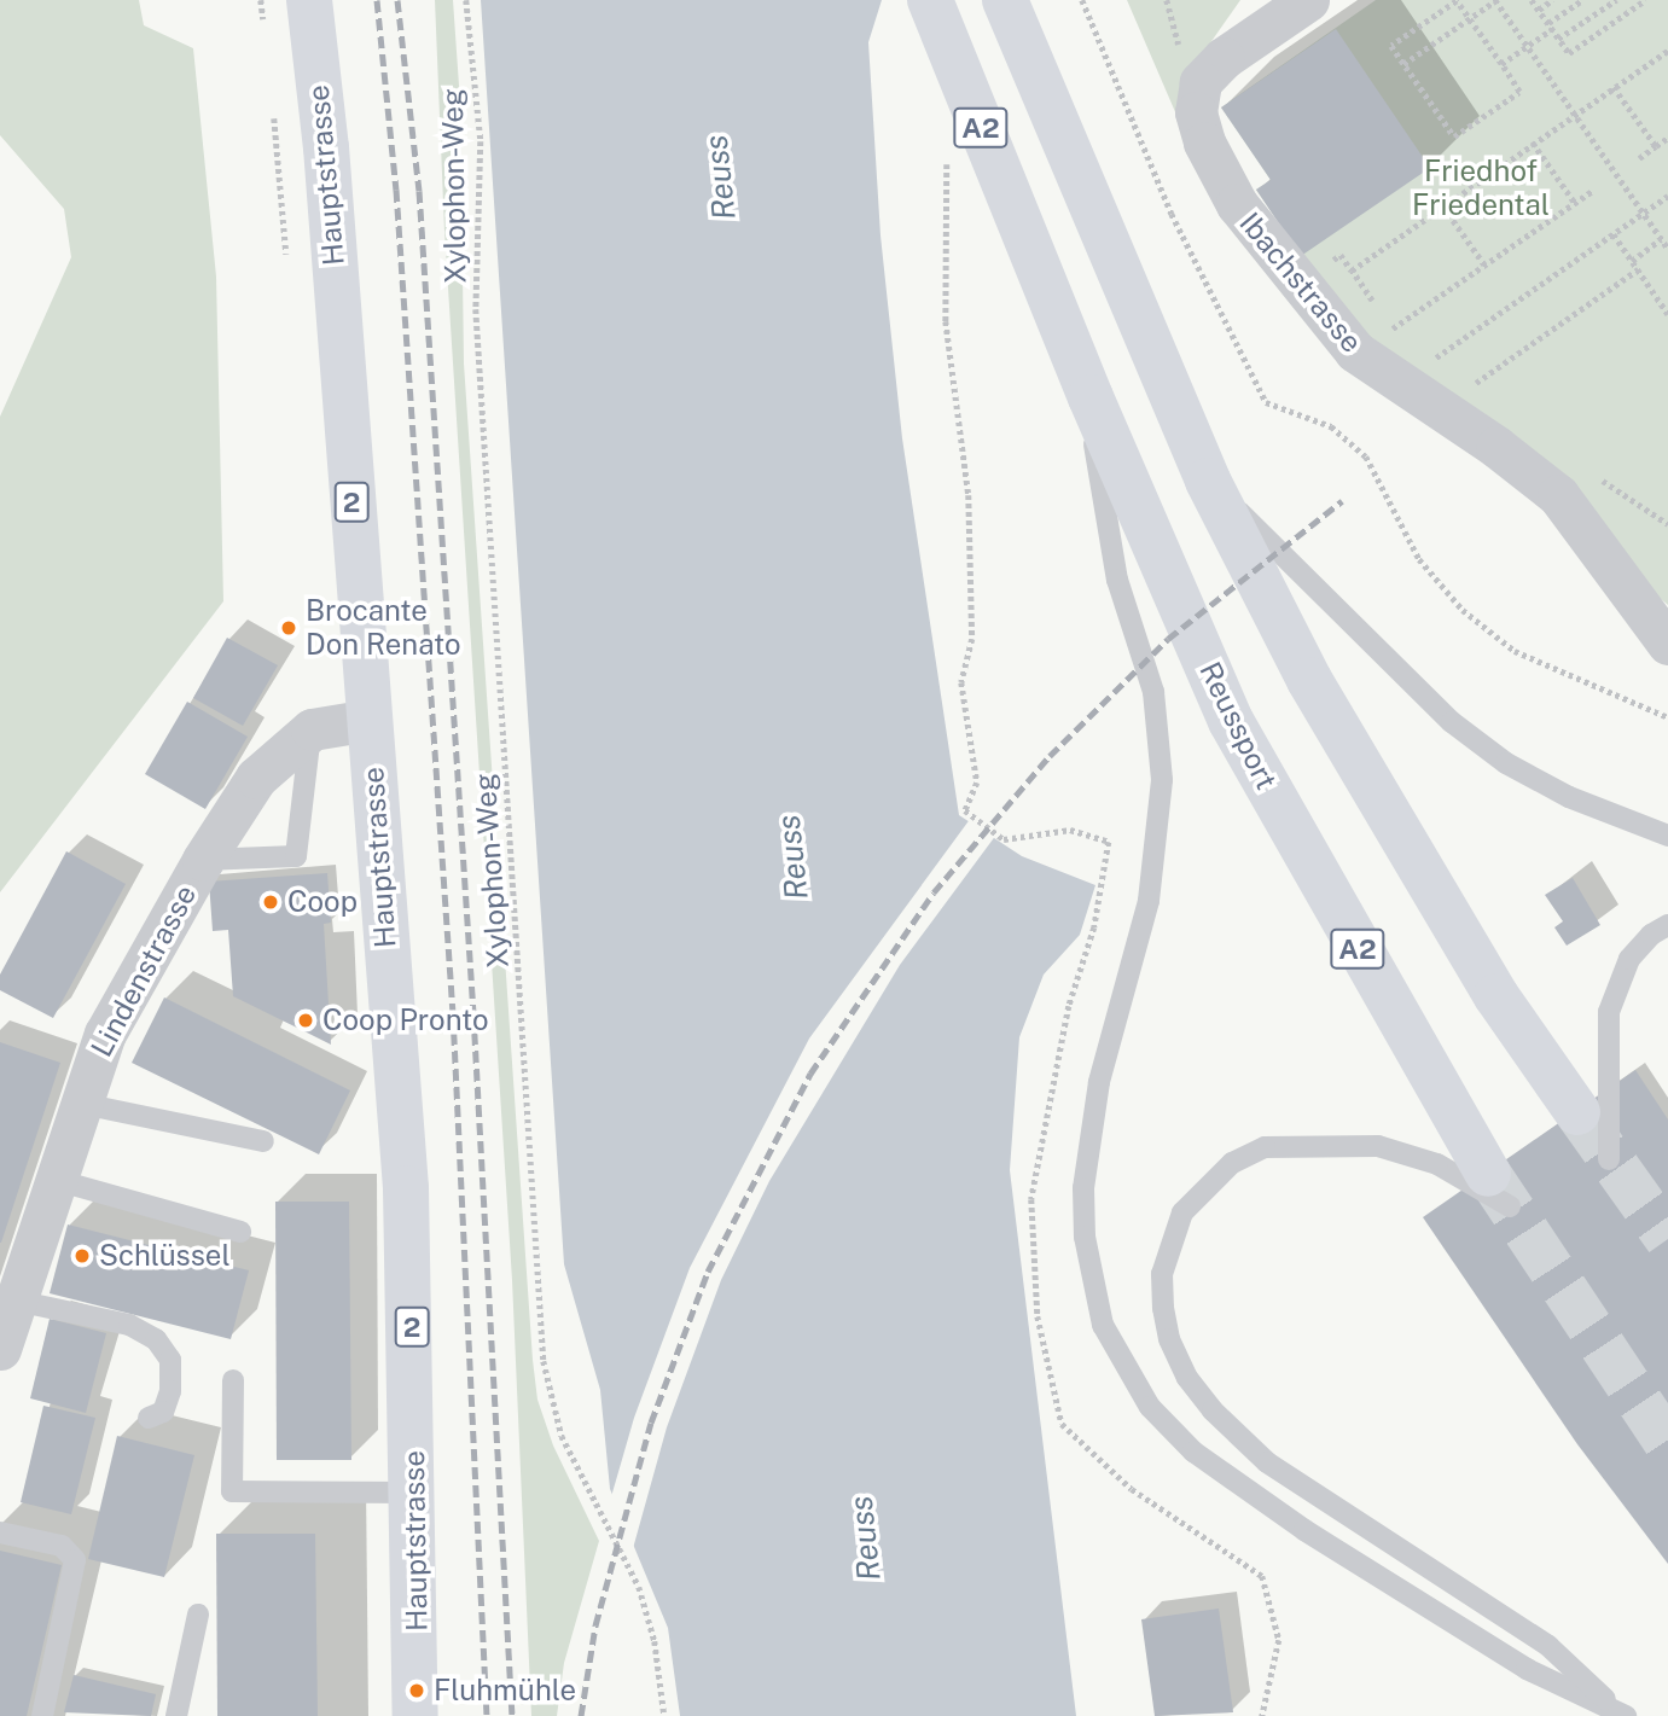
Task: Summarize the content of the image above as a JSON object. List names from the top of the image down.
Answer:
{
  "streets": {
    "main road": [
      "A2",
      "Hauptstrasse",
      "2",
      "Reussport"
    ],
    "street": ["Ibachstrasse", "Lindenstrasse"],
    "path": ["Xylophon-Weg"]
  },
  "water": ["Reuss"],
  "parks": ["Friedhof Friedental"],
  "places": [
    "Brocante Don Renato",
    "Coop",
    "Coop Pronto",
    "Schlüssel",
    "Fluhmühle"
  ]
}
